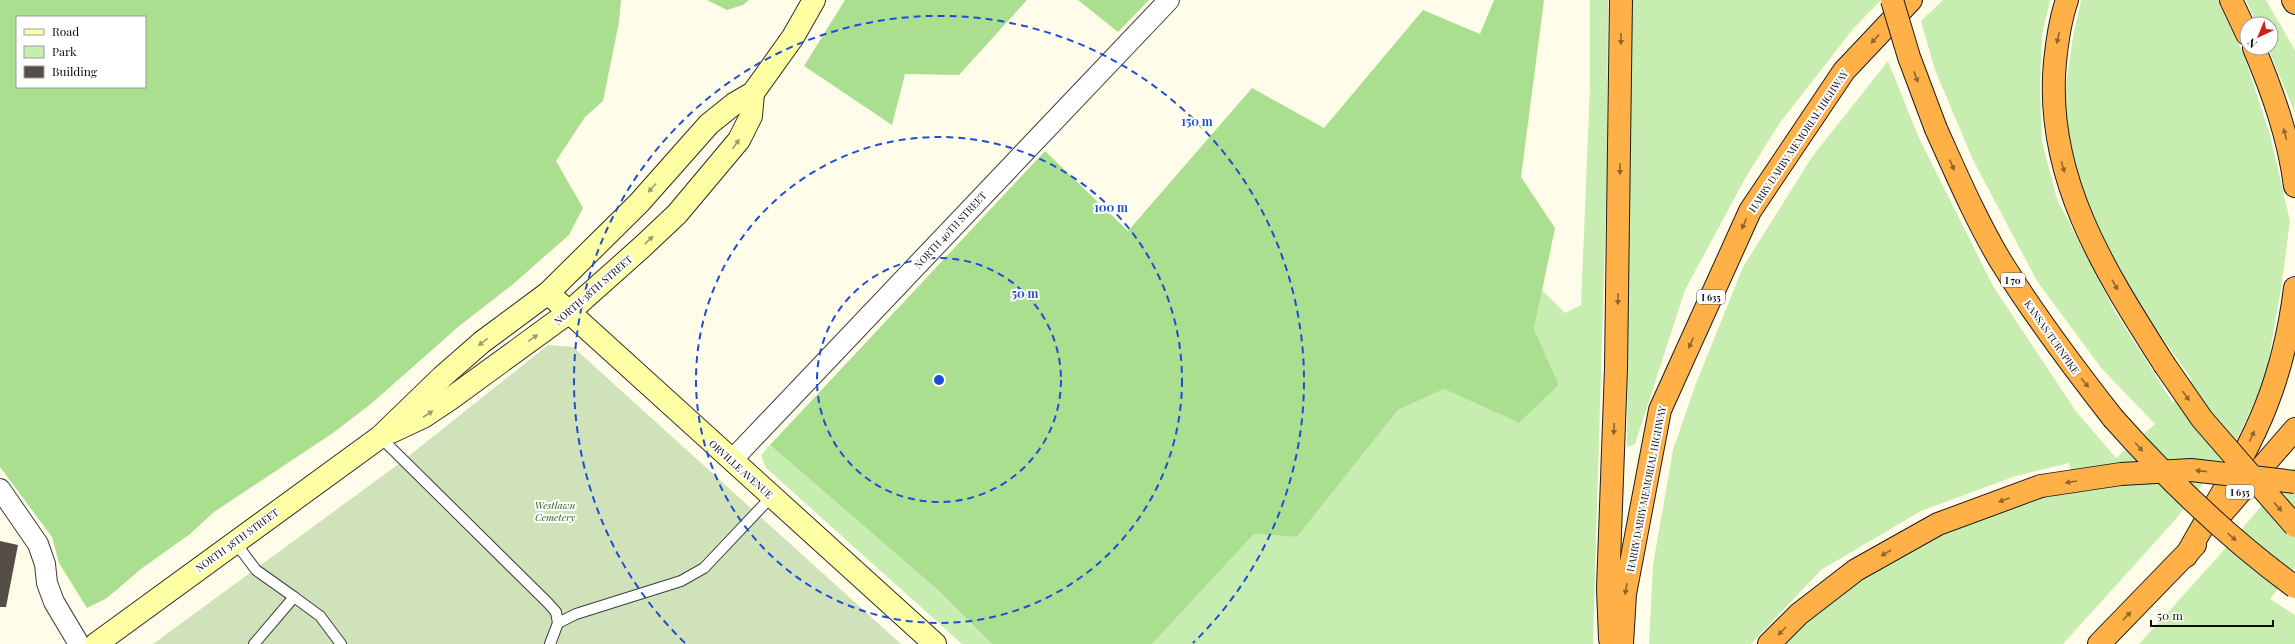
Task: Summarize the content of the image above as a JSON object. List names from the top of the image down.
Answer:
{
  "streets": {
    "highway": [
      "HARRY DARBY MEMORIAL HIGHWAY",
      "I 70",
      "I 635",
      "KANSAS TURNPIKE"
    ],
    "main road": ["NORTH 38TH STREET", "ORVILLE AVENUE"],
    "street": ["NORTH 40TH STREET"]
  },
  "crossings": [
    ["NORTH 40TH STREET", "ORVILLE AVENUE"],
    ["NORTH 38TH STREET", "ORVILLE AVENUE"]
  ],
  "parks": ["Westlawn Cemetery"],
  "legend": ["Road", "Park", "Building"],
  "scale_bar": "50 m",
  "north": "bottom left",
  "rings": ["150 m", "100 m", "50 m"]
}
